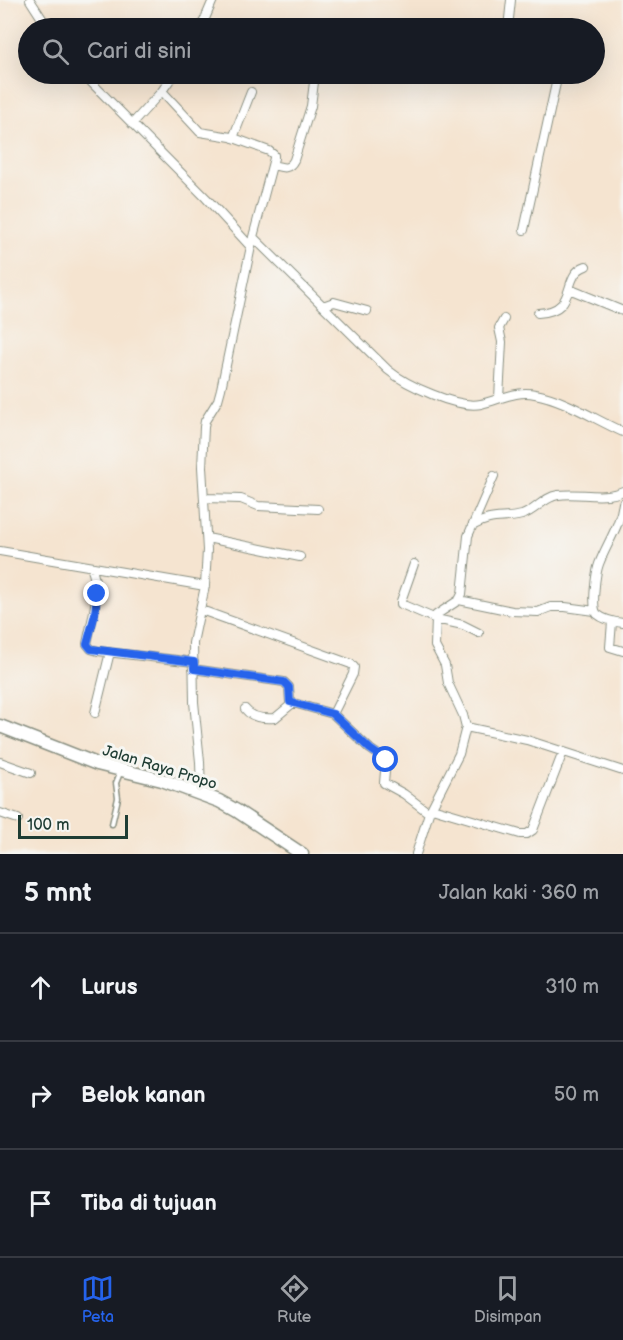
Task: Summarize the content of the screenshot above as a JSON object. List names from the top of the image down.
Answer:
{
  "streets": {
    "main road": ["Jalan Raya Propo"]
  },
  "scale_bar": "100 m",
  "page": {
    "search": "Cari di sini",
    "scale": "100 m",
    "heading": ["5 mnt", "Jalan kaki · 360 m"],
    "list": [
      ["Lurus", "310 m"],
      ["Belok kanan", "50 m"],
      "Tiba di tujuan"
    ],
    "nav": ["Peta", "Rute", "Disimpan"]
  }
}
